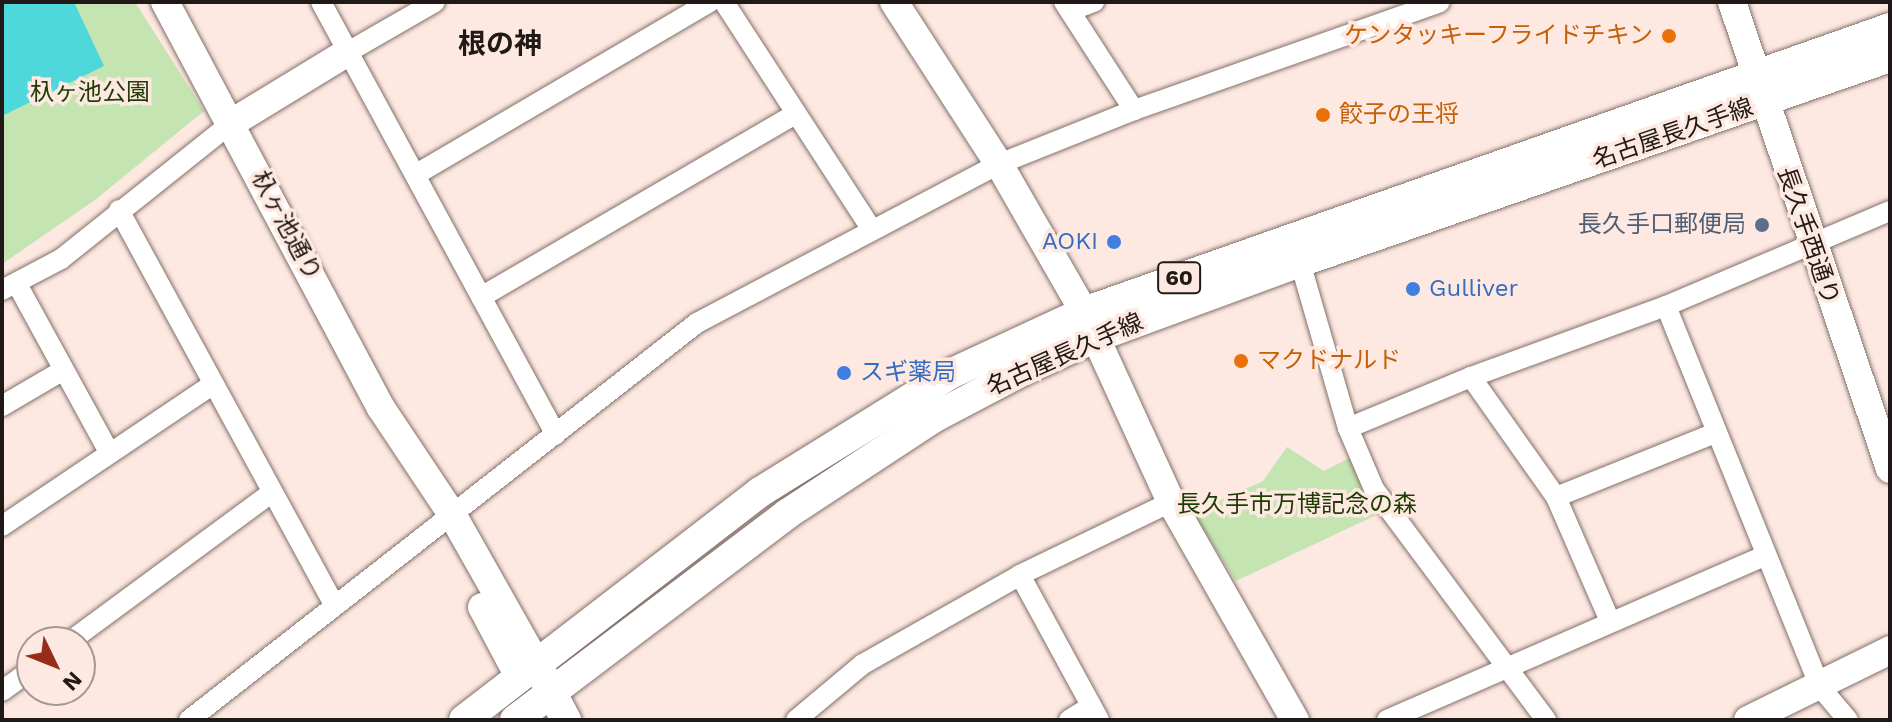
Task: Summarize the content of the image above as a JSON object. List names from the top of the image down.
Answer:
{
  "streets": {
    "main road": ["名古屋長久手線", "60"],
    "street": ["杁ヶ池通り", "長久手西通り"]
  },
  "crossings": [
    ["名古屋長久手線", "杁ヶ池通り"],
    ["名古屋長久手線", "長久手西通り"],
    ["名古屋長久手線", "60"],
    ["杁ヶ池通り", "60"]
  ],
  "districts": ["根の神"],
  "parks": ["杁ヶ池公園", "長久手市万博記念の森"],
  "places": [
    "ケンタッキーフライドチキン",
    "餃子の王将",
    "長久手口郵便局",
    "AOKI",
    "Gulliver",
    "マクドナルド",
    "スギ薬局"
  ],
  "north": "bottom right"
}
